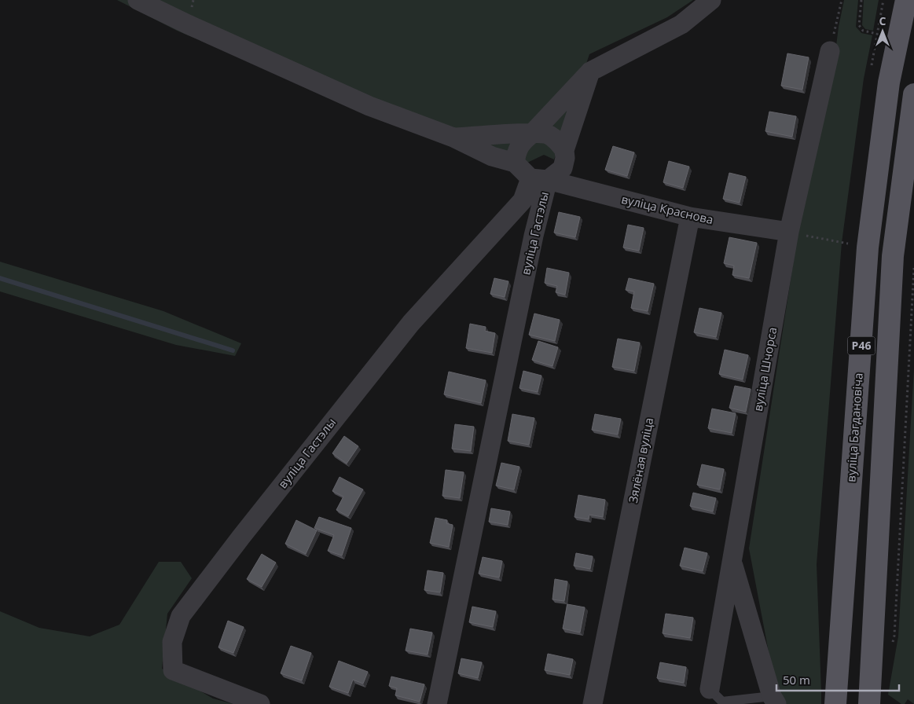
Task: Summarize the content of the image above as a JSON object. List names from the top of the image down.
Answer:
{
  "streets": {
    "main road": ["Р46", "вуліца Багдановіча"],
    "street": [
      "вуліца Краснова",
      "вуліца Гастэлы",
      "вуліца Шчорса",
      "Зялёная вуліца"
    ]
  },
  "crossings": [
    ["вуліца Краснова", "вуліца Гастэлы"],
    ["вуліца Краснова", "вуліца Шчорса"],
    ["вуліца Краснова", "Зялёная вуліца"]
  ],
  "scale_bar": "50 m",
  "north": "top"
}
